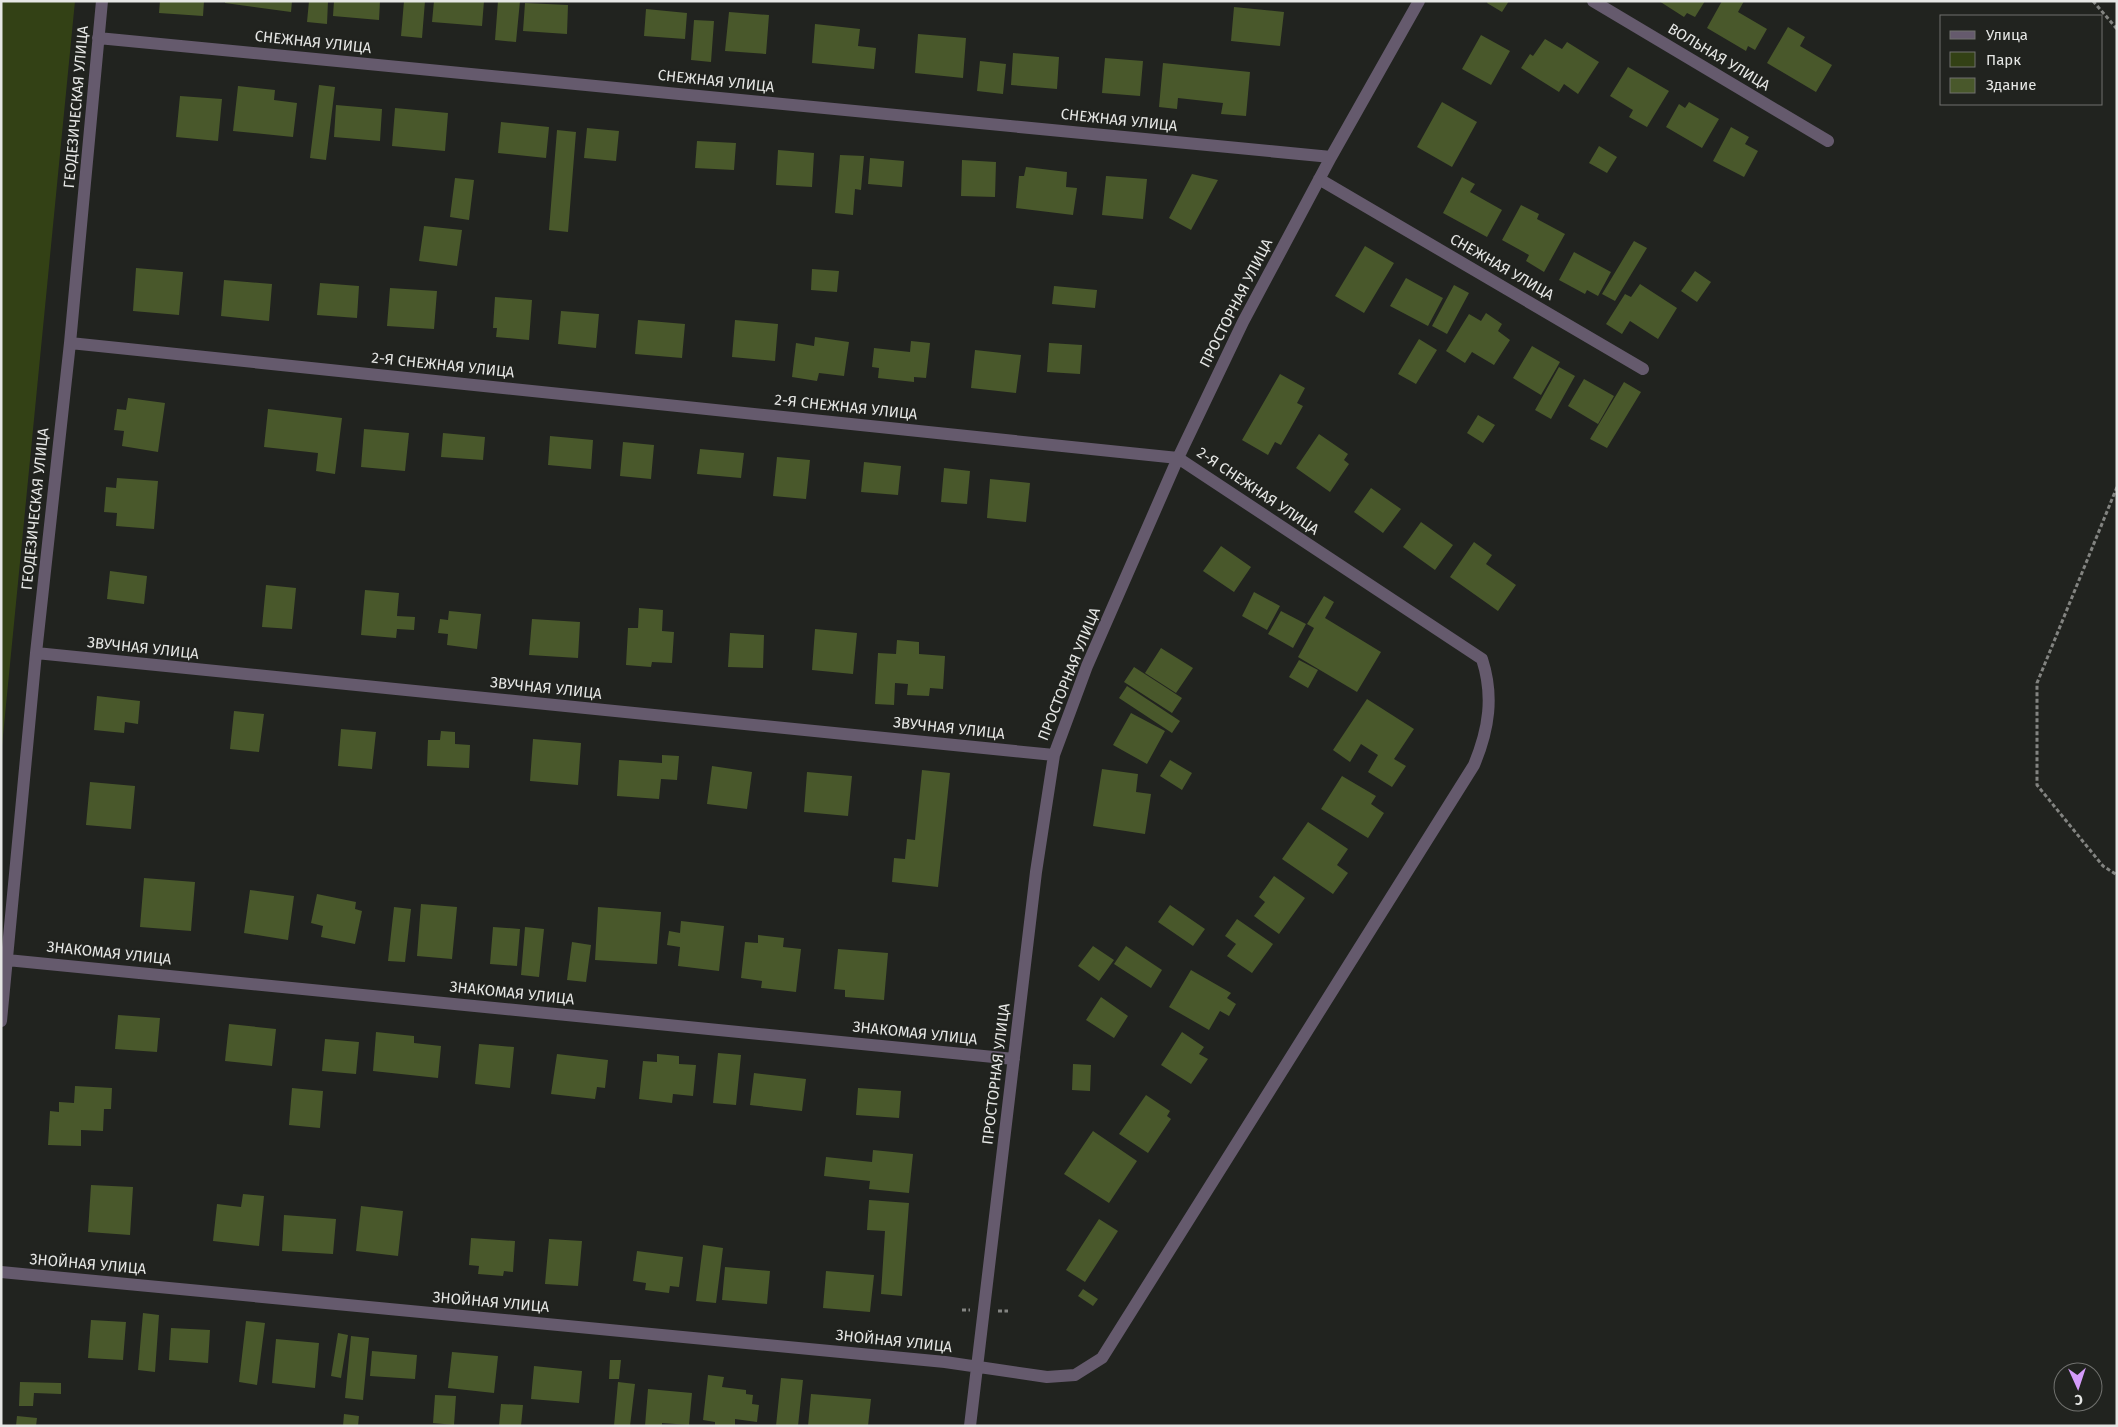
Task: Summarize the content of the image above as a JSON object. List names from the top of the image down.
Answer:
{
  "streets": {
    "street": [
      "СНЕЖНАЯ УЛИЦА",
      "ВОЛЬНАЯ УЛИЦА",
      "ГЕОДЕЗИЧЕСКАЯ УЛИЦА",
      "ПРОСТОРНАЯ УЛИЦА",
      "2-Я СНЕЖНАЯ УЛИЦА",
      "ЗВУЧНАЯ УЛИЦА",
      "ЗНАКОМАЯ УЛИЦА",
      "ЗНОЙНАЯ УЛИЦА"
    ]
  },
  "crossings": [
    ["СНЕЖНАЯ УЛИЦА", "ГЕОДЕЗИЧЕСКАЯ УЛИЦА"],
    ["СНЕЖНАЯ УЛИЦА", "ПРОСТОРНАЯ УЛИЦА"],
    ["ГЕОДЕЗИЧЕСКАЯ УЛИЦА", "2-Я СНЕЖНАЯ УЛИЦА"],
    ["ГЕОДЕЗИЧЕСКАЯ УЛИЦА", "ЗВУЧНАЯ УЛИЦА"],
    ["ГЕОДЕЗИЧЕСКАЯ УЛИЦА", "ЗНАКОМАЯ УЛИЦА"],
    ["ПРОСТОРНАЯ УЛИЦА", "2-Я СНЕЖНАЯ УЛИЦА"],
    ["ПРОСТОРНАЯ УЛИЦА", "ЗВУЧНАЯ УЛИЦА"],
    ["ПРОСТОРНАЯ УЛИЦА", "ЗНАКОМАЯ УЛИЦА"],
    ["ПРОСТОРНАЯ УЛИЦА", "ЗНОЙНАЯ УЛИЦА"],
    ["2-Я СНЕЖНАЯ УЛИЦА", "ЗНОЙНАЯ УЛИЦА"]
  ],
  "legend": ["Улица", "Парк", "Здание"],
  "north": "bottom"
}
